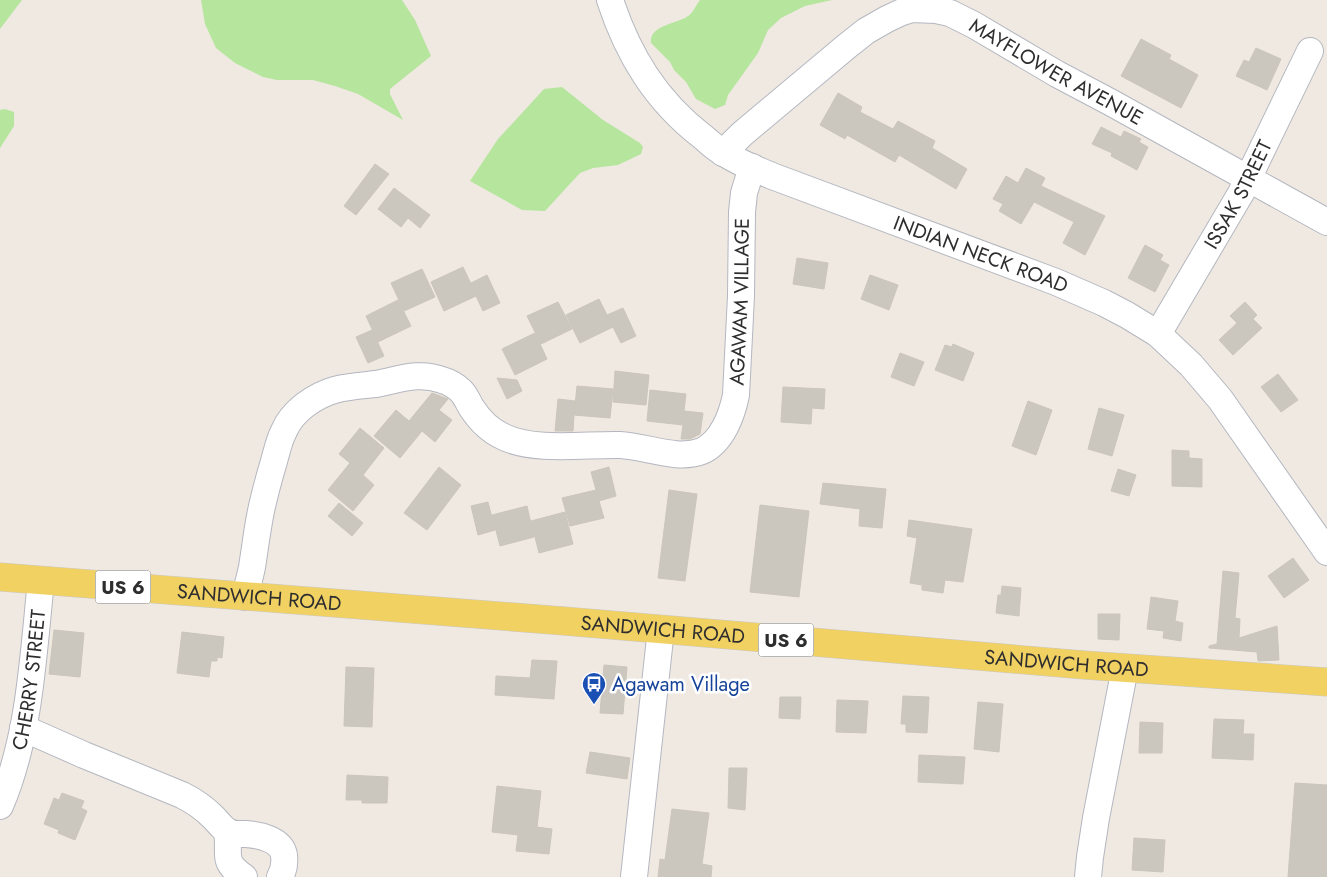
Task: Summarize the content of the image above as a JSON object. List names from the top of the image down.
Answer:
{
  "streets": {
    "main road": ["US 6", "SANDWICH ROAD"],
    "street": [
      "MAYFLOWER AVENUE",
      "ISSAK STREET",
      "INDIAN NECK ROAD",
      "AGAWAM VILLAGE",
      "CHERRY STREET"
    ]
  },
  "crossings": [
    ["MAYFLOWER AVENUE", "ISSAK STREET"],
    ["MAYFLOWER AVENUE", "INDIAN NECK ROAD"],
    ["ISSAK STREET", "INDIAN NECK ROAD"],
    ["INDIAN NECK ROAD", "AGAWAM VILLAGE"],
    ["AGAWAM VILLAGE", "SANDWICH ROAD"],
    ["SANDWICH ROAD", "CHERRY STREET"]
  ],
  "places": {
    "bus stop": ["Agawam Village"]
  }
}
